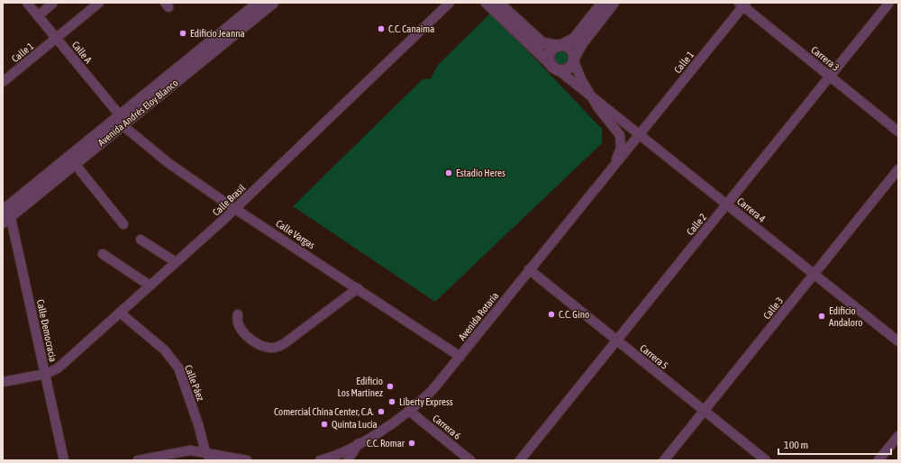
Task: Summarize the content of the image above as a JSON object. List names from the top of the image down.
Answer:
{
  "streets": {
    "street": [
      "Calle 1",
      "Calle A",
      "Carrera 3",
      "Avenida Andrés Eloy Blanco",
      "Calle Brasil",
      "Carrera 4",
      "Calle 2",
      "Calle Vargas",
      "Calle 3",
      "Avenida Rotaria",
      "Calle Democracia",
      "Carrera 5",
      "Calle Páez",
      "Carrera 6"
    ]
  },
  "crossings": [
    ["Calle 1", "Calle A"],
    ["Calle 1", "Carrera 3"],
    ["Calle 1", "Carrera 4"],
    ["Calle 1", "Avenida Rotaria"],
    ["Calle A", "Avenida Andrés Eloy Blanco"],
    ["Calle A", "Calle Vargas"],
    ["Carrera 3", "Calle 2"],
    ["Avenida Andrés Eloy Blanco", "Calle Vargas"],
    ["Avenida Andrés Eloy Blanco", "Calle Democracia"],
    ["Calle Brasil", "Calle Vargas"],
    ["Calle Brasil", "Calle Democracia"],
    ["Calle Brasil", "Calle Páez"],
    ["Carrera 4", "Calle 2"],
    ["Carrera 4", "Calle 3"],
    ["Carrera 4", "Avenida Rotaria"],
    ["Calle 2", "Carrera 5"],
    ["Calle Vargas", "Avenida Rotaria"],
    ["Calle 3", "Carrera 5"],
    ["Avenida Rotaria", "Carrera 5"],
    ["Avenida Rotaria", "Carrera 6"]
  ],
  "places": [
    "C.C. Canaima",
    "Edificio Jeanna",
    "Estadio Heres",
    "C.C. Gino",
    "Edificio Andaloro",
    "Edificio Los Martínez",
    "Liberty Express",
    "Comercial China Center, C.A.",
    "Quinta Lucía",
    "C.C. Romar"
  ],
  "scale_bar": "100 m"
}
